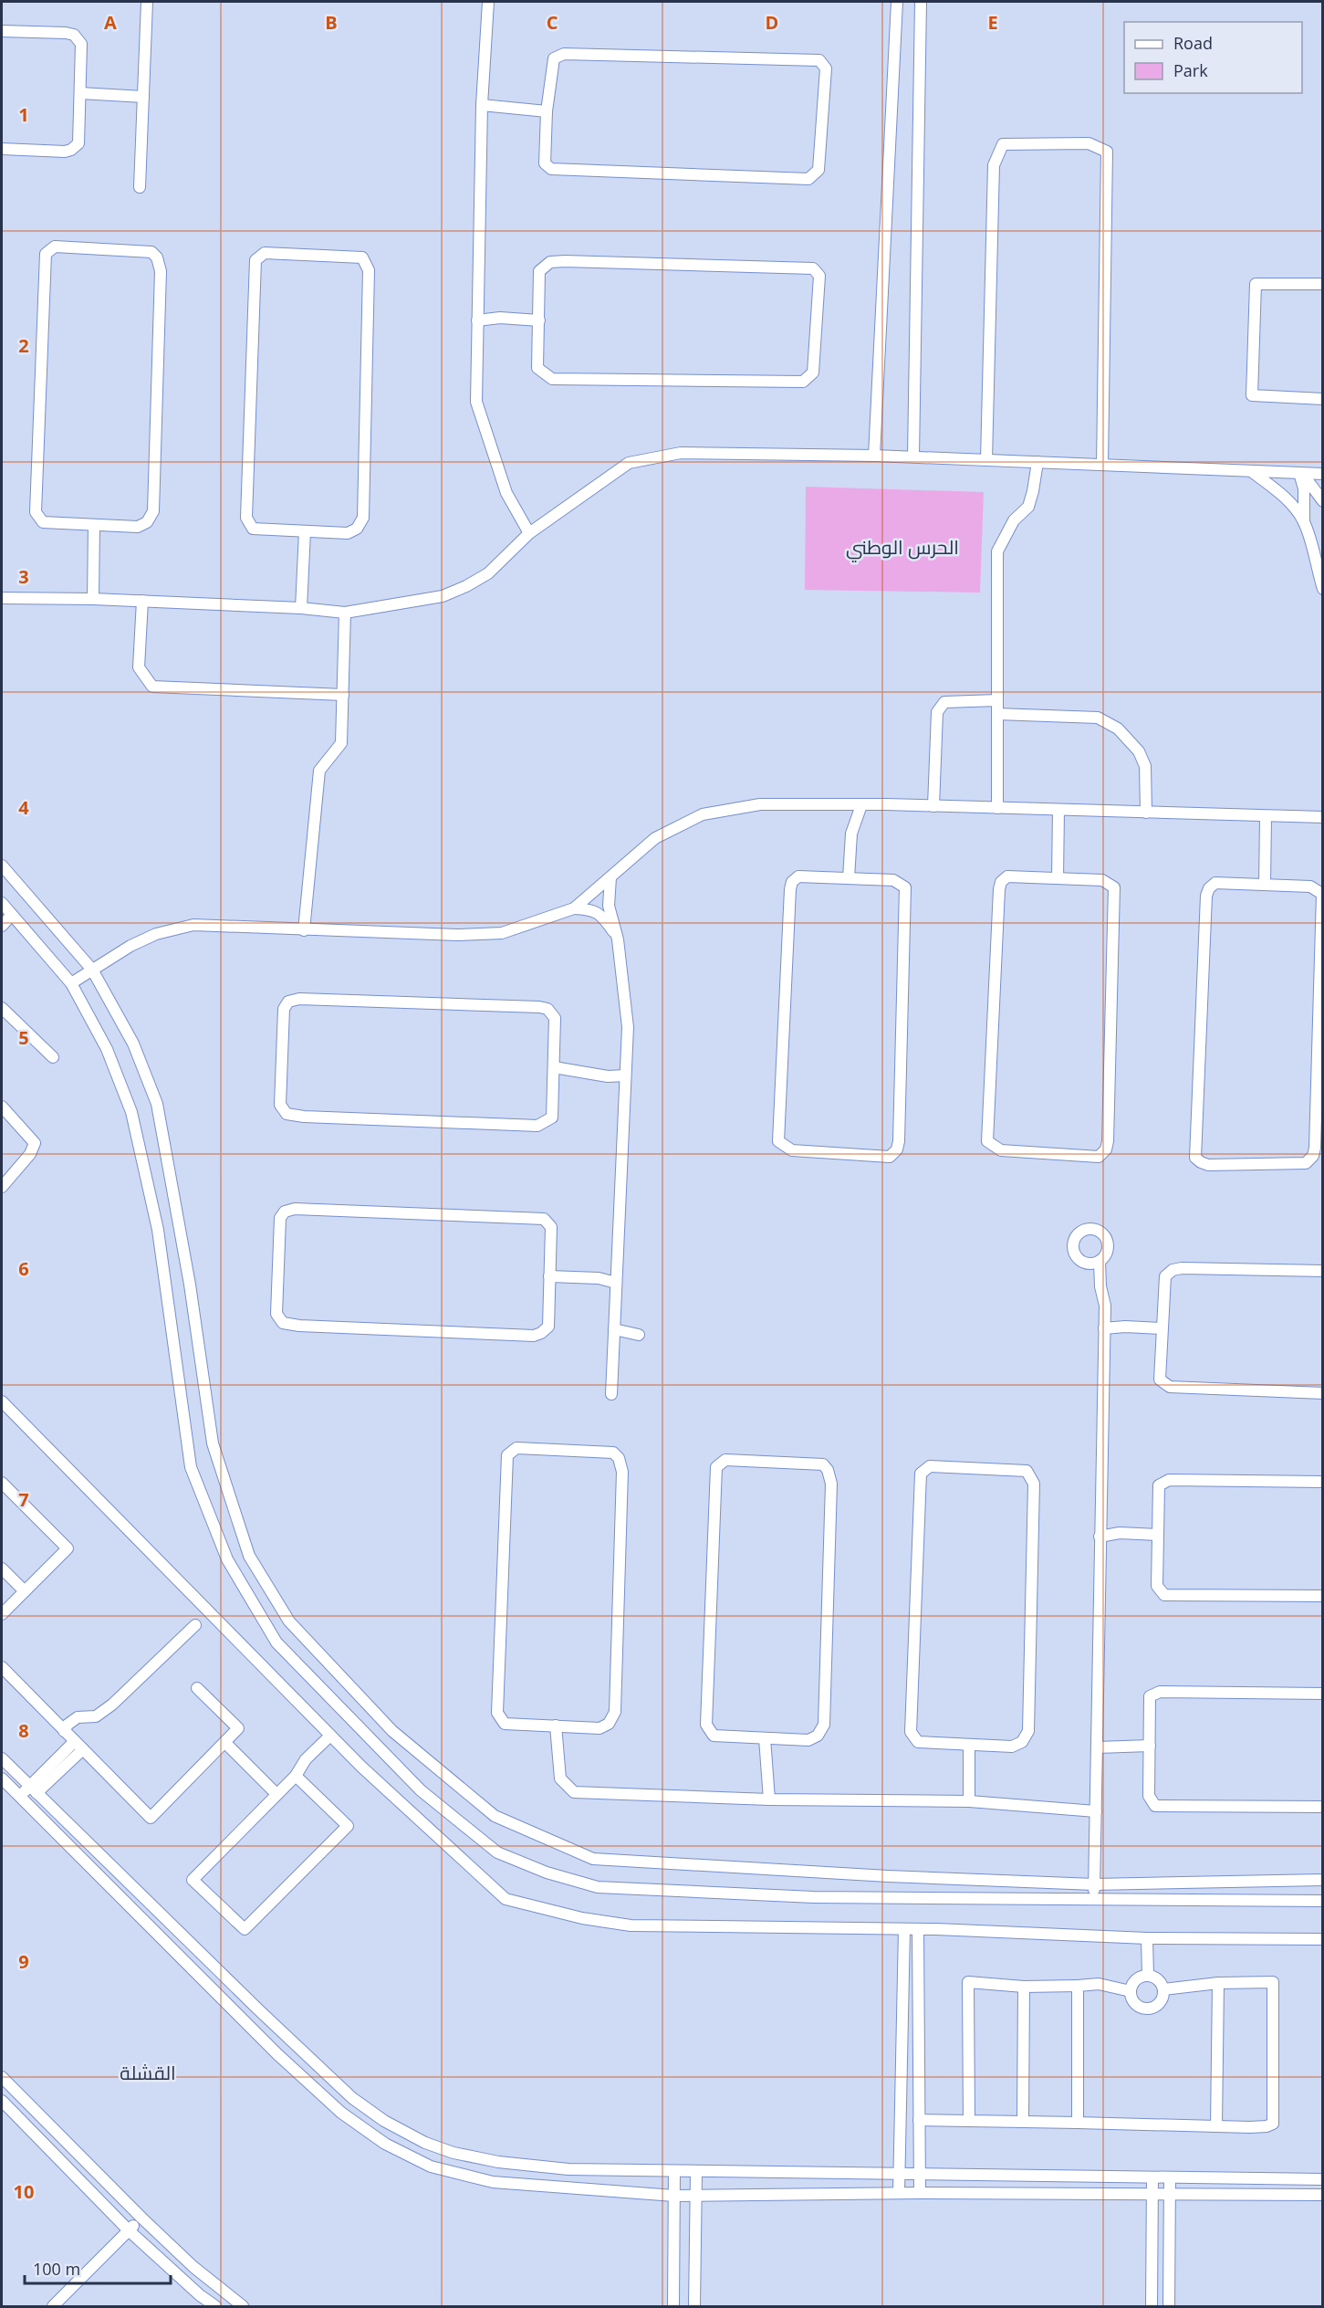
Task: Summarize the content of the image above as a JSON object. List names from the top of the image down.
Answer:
{
  "districts": ["الحرس الوطني", "القشلة"],
  "legend": ["Road", "Park"],
  "scale_bar": "100 m",
  "grid": {
    "columns": [
      "A",
      "B",
      "C",
      "D",
      "E"
    ],
    "rows": [
      "1",
      "2",
      "3",
      "4",
      "5",
      "6",
      "7",
      "8",
      "9",
      "10"
    ]
  }
}
